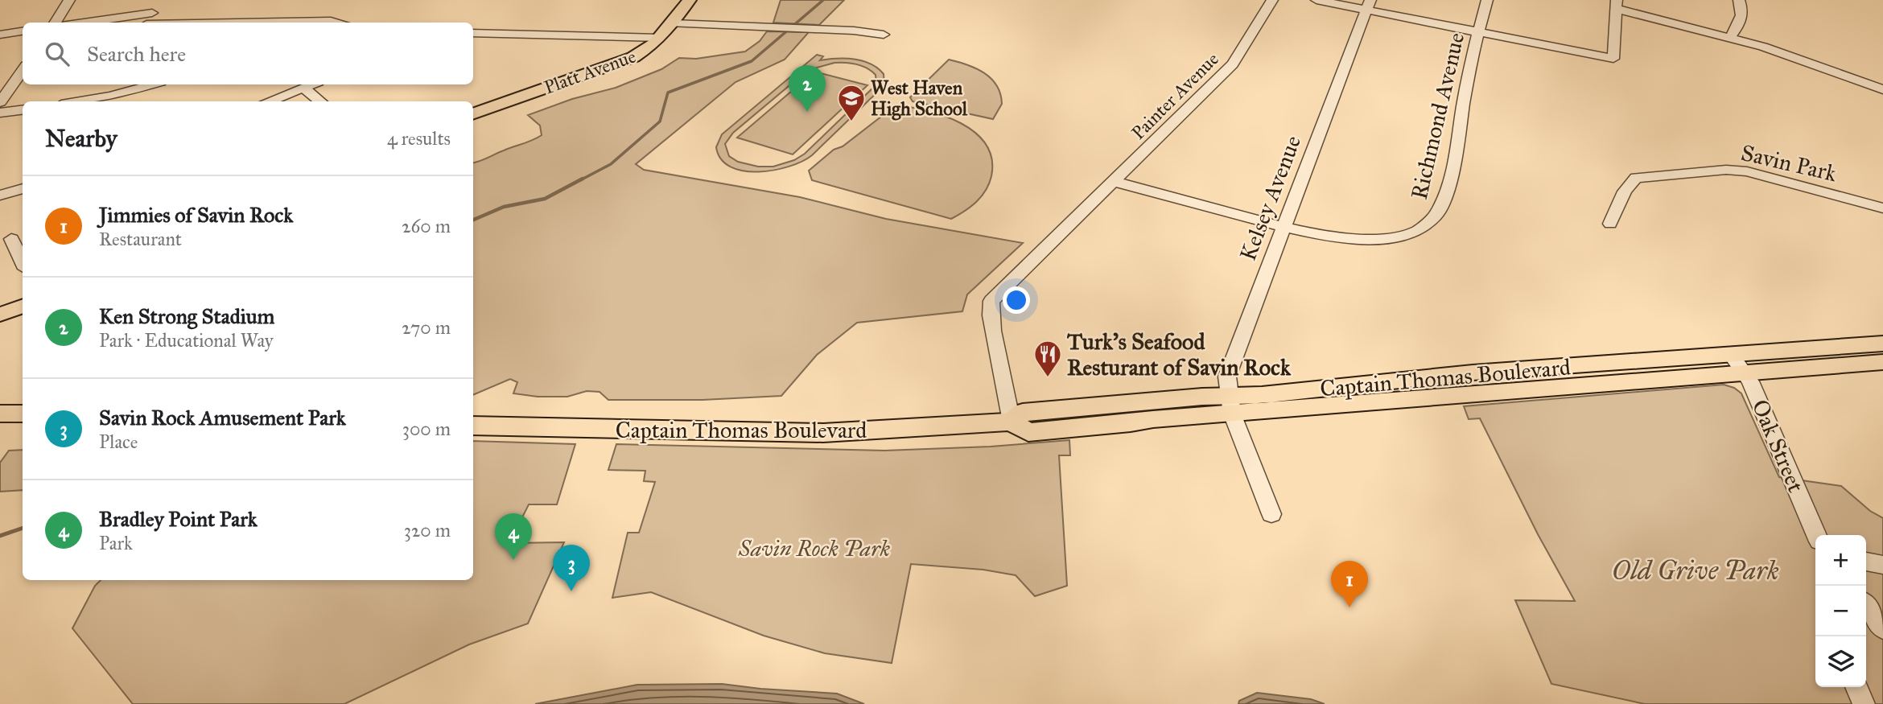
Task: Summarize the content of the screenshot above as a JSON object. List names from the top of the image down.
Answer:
{
  "streets": {
    "main road": ["Platt Avenue", "Captain Thomas Boulevard"],
    "street": [
      "Painter Avenue",
      "Richmond Avenue",
      "Savin Park",
      "Kelsey Avenue",
      "Oak Street"
    ]
  },
  "crossings": [
    ["Painter Avenue", "Richmond Avenue"],
    ["Painter Avenue", "Captain Thomas Boulevard"],
    ["Richmond Avenue", "Kelsey Avenue"],
    ["Kelsey Avenue", "Captain Thomas Boulevard"],
    ["Captain Thomas Boulevard", "Oak Street"]
  ],
  "parks": ["Savin Rock Park", "Old Grive Park"],
  "places": {
    "school or university": ["West Haven High School"],
    "restaurant": ["Turk's Seafood Resturant of Savin Rock"]
  },
  "page": {
    "search": "Search here",
    "pins": [
      "2",
      "4",
      "3",
      "1"
    ],
    "heading": ["Nearby", "4 results"],
    "list": [
      {
        "mark": "1",
        "name": "Jimmies of Savin Rock",
        "note": "Restaurant",
        "value": "260 m"
      },
      {
        "mark": "2",
        "name": "Ken Strong Stadium",
        "note": "Park · Educational Way",
        "value": "270 m"
      },
      {
        "mark": "3",
        "name": "Savin Rock Amusement Park",
        "note": "Place",
        "value": "300 m"
      },
      {
        "mark": "4",
        "name": "Bradley Point Park",
        "note": "Park",
        "value": "320 m"
      }
    ],
    "map_buttons": ["+", "−"]
  }
}
